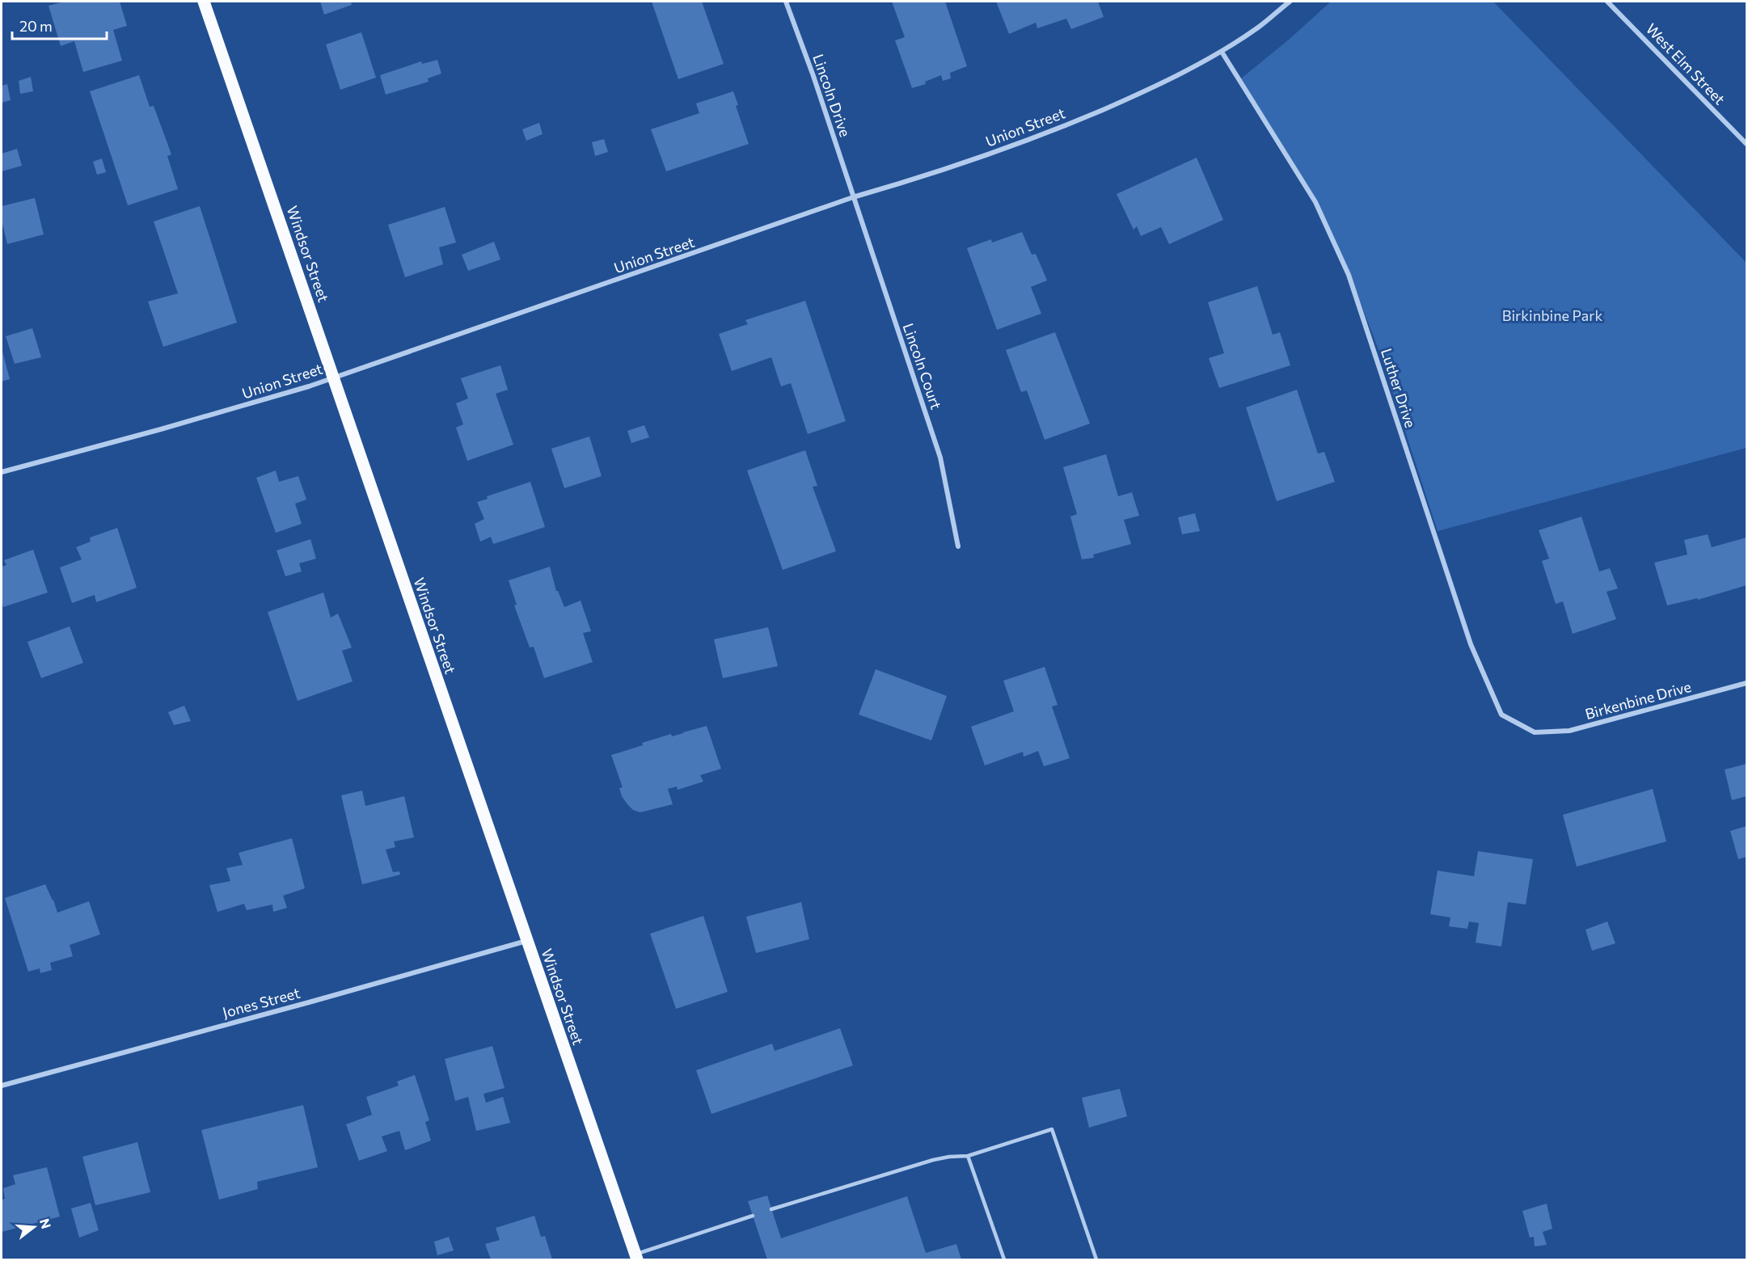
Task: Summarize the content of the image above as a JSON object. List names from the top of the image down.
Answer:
{
  "streets": {
    "main road": ["Windsor Street"],
    "street": [
      "West Elm Street",
      "Lincoln Drive",
      "Union Street",
      "Lincoln Court",
      "Luther Drive",
      "Birkenbine Drive",
      "Jones Street"
    ]
  },
  "crossings": [
    ["Lincoln Drive", "Union Street"],
    ["Lincoln Drive", "Lincoln Court"],
    ["Union Street", "Windsor Street"],
    ["Union Street", "Lincoln Court"],
    ["Union Street", "Luther Drive"],
    ["Windsor Street", "Jones Street"],
    ["Luther Drive", "Birkenbine Drive"]
  ],
  "parks": ["Birkinbine Park"],
  "scale_bar": "20 m",
  "north": "right"
}
